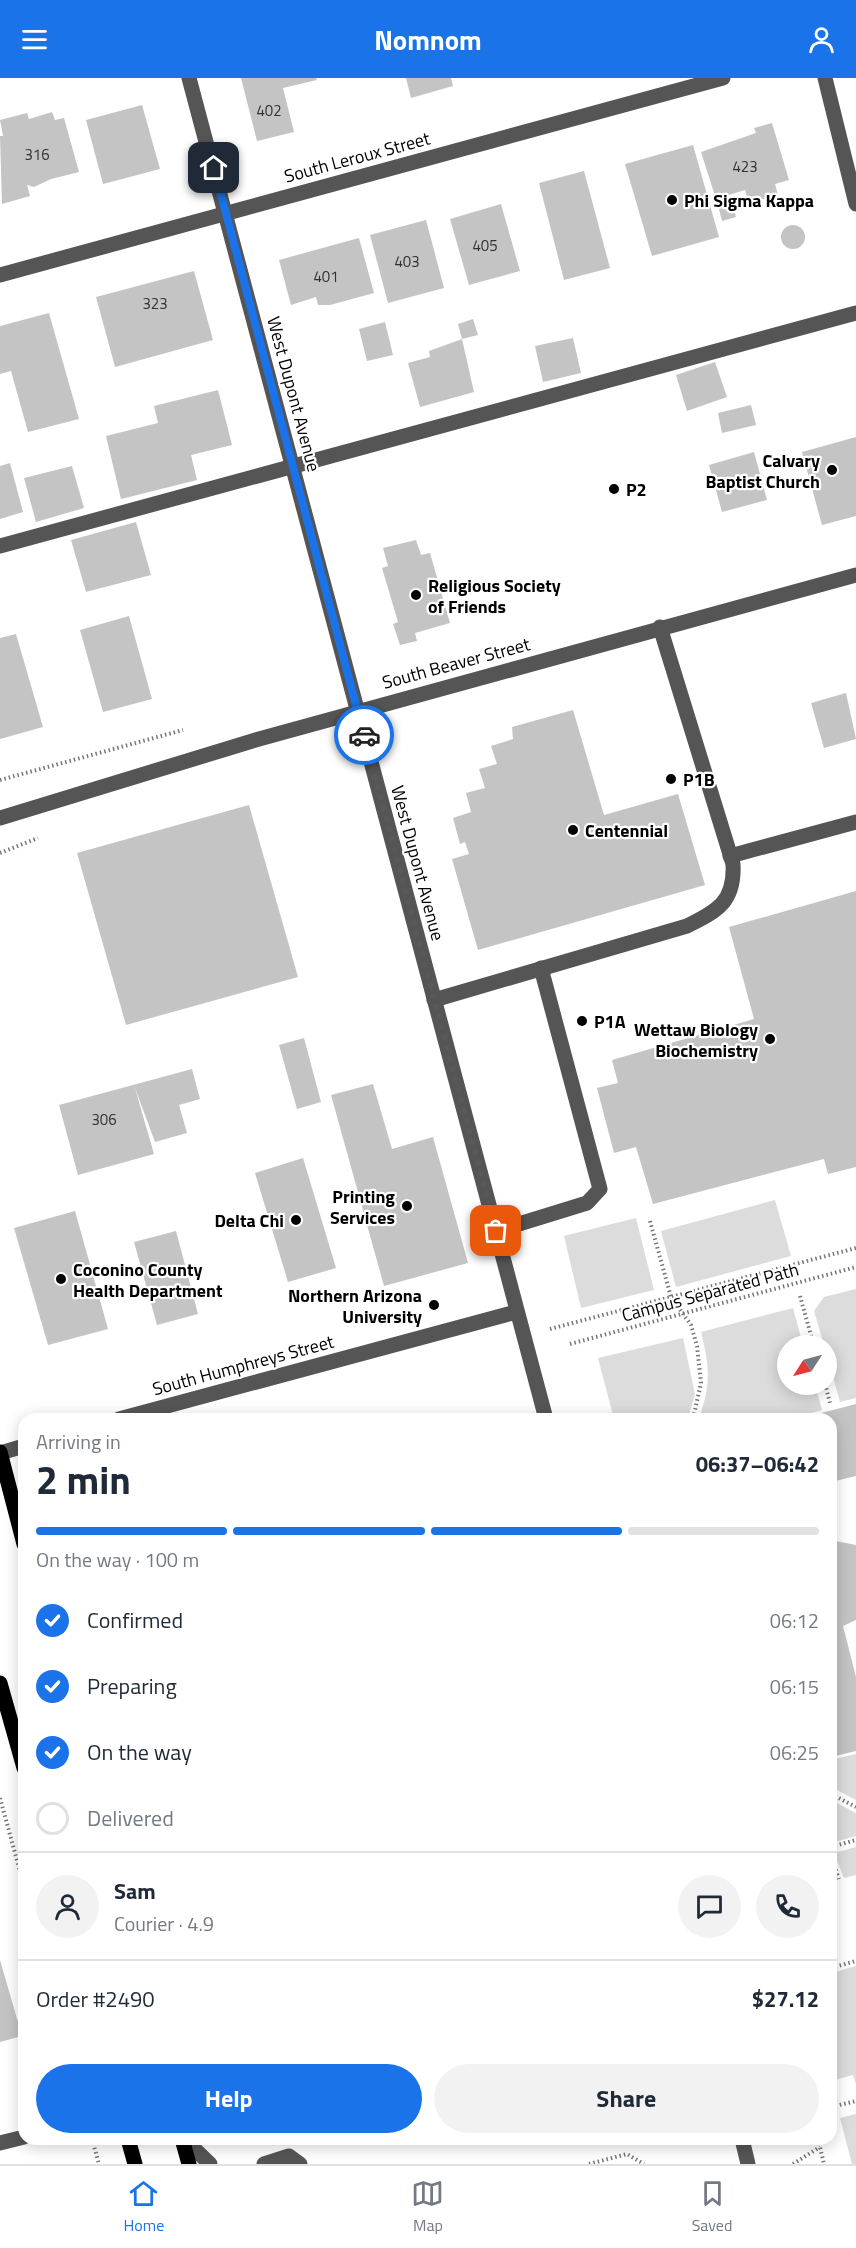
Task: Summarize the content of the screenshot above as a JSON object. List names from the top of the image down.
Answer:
{
  "streets": {
    "street": [
      "South Leroux Street",
      "West Dupont Avenue",
      "South Beaver Street",
      "South Humphreys Street"
    ],
    "path": ["Campus Separated Path"]
  },
  "crossings": [
    ["South Leroux Street", "West Dupont Avenue"],
    ["West Dupont Avenue", "South Beaver Street"],
    ["West Dupont Avenue", "South Humphreys Street"]
  ],
  "places": [
    "Phi Sigma Kappa",
    "Calvary Baptist Church",
    "P2",
    "Religious Society of Friends",
    "P1B",
    "Centennial",
    "P1A",
    "Wettaw Biology Biochemistry",
    "Printing Services",
    "Delta Chi",
    "Coconino County Health Department",
    "Northern Arizona University"
  ],
  "house_numbers": [
    "402",
    "316",
    "423",
    "405",
    "403",
    "401",
    "323",
    "306"
  ],
  "north": "bottom left",
  "page": {
    "header": "Nomnom",
    "heading": ["2 min", "Arriving in", "06:37–06:42"],
    "panel": [
      "Sam",
      "Courier · 4.9",
      "Order #2490",
      "$27.12"
    ],
    "bar": "On the way · 100 m",
    "list": [
      ["Confirmed", "06:12"],
      ["Preparing", "06:15"],
      ["On the way", "06:25"],
      "Delivered"
    ],
    "buttons": ["Help", "Share"],
    "tabs": ["Home", "Map", "Saved"]
  }
}
